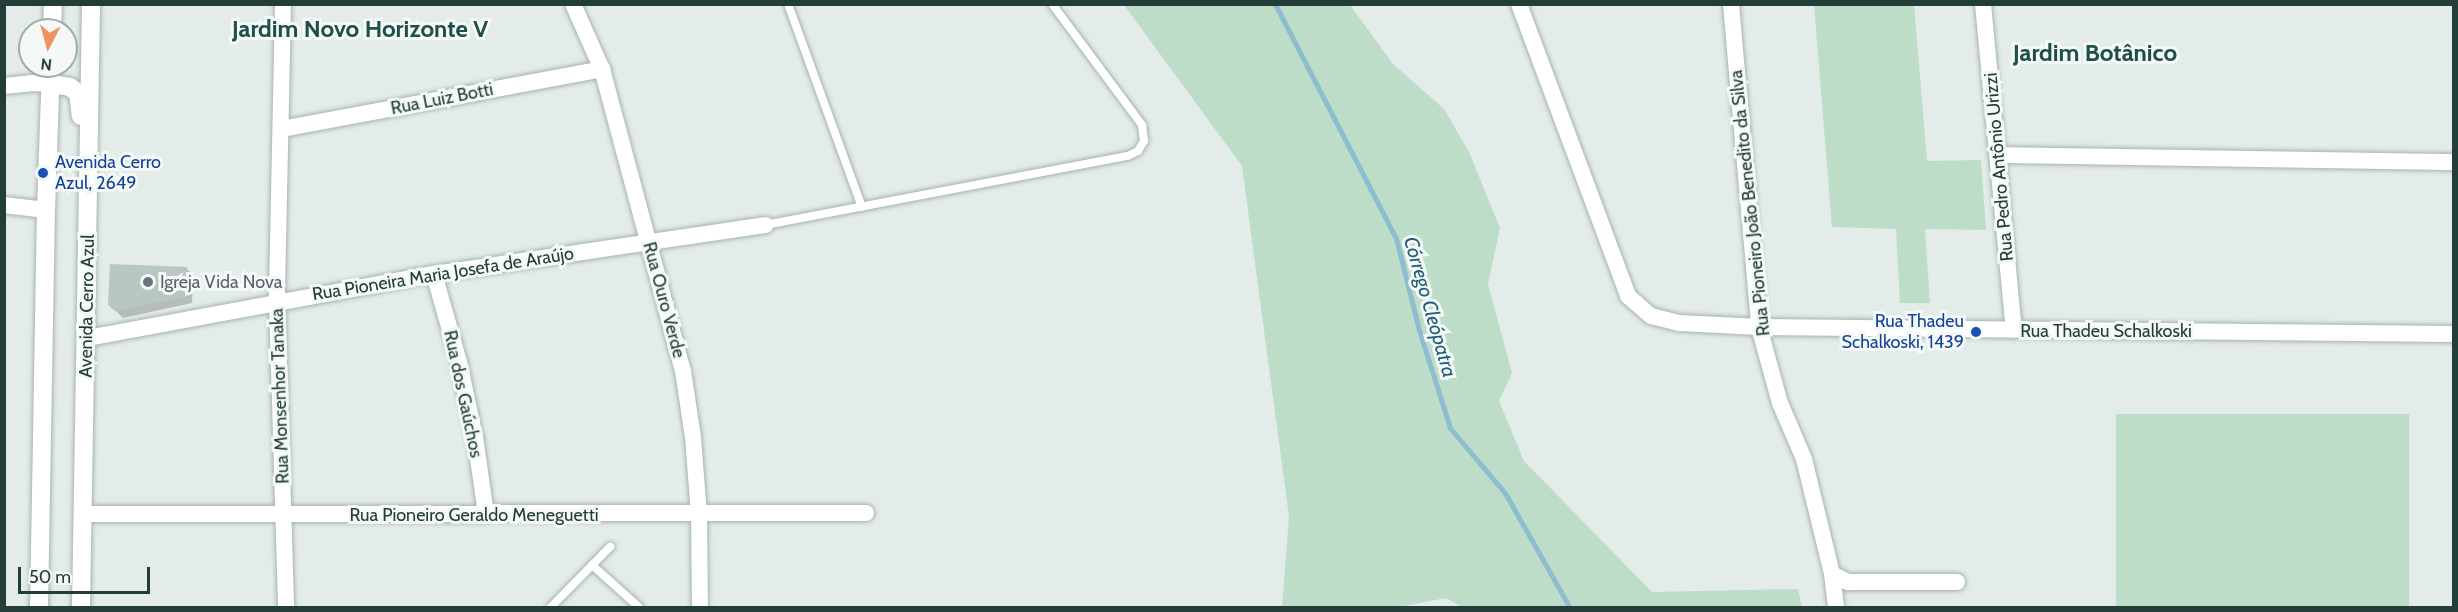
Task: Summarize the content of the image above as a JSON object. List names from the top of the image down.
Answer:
{
  "streets": {
    "main road": ["Avenida Cerro Azul"],
    "street": [
      "Rua Luiz Botti",
      "Rua Pedro Antônio Urizzi",
      "Rua Pioneiro João Benedito da Silva",
      "Rua Pioneira Maria Josefa de Araújo",
      "Rua Ouro Verde",
      "Rua Thadeu Schalkoski",
      "Rua dos Gaúchos",
      "Rua Monsenhor Tanaka",
      "Rua Pioneiro Geraldo Meneguetti"
    ]
  },
  "crossings": [
    ["Rua Luiz Botti", "Rua Ouro Verde"],
    ["Rua Luiz Botti", "Rua Monsenhor Tanaka"],
    ["Rua Pedro Antônio Urizzi", "Rua Thadeu Schalkoski"],
    ["Rua Pioneiro João Benedito da Silva", "Rua Thadeu Schalkoski"],
    ["Rua Pioneira Maria Josefa de Araújo", "Rua Ouro Verde"],
    ["Rua Pioneira Maria Josefa de Araújo", "Avenida Cerro Azul"],
    ["Rua Pioneira Maria Josefa de Araújo", "Rua dos Gaúchos"],
    ["Rua Pioneira Maria Josefa de Araújo", "Rua Monsenhor Tanaka"],
    ["Rua Ouro Verde", "Rua Pioneiro Geraldo Meneguetti"],
    ["Avenida Cerro Azul", "Rua Pioneiro Geraldo Meneguetti"],
    ["Rua dos Gaúchos", "Rua Pioneiro Geraldo Meneguetti"],
    ["Rua Monsenhor Tanaka", "Rua Pioneiro Geraldo Meneguetti"]
  ],
  "districts": ["Jardim Novo Horizonte V", "Jardim Botânico"],
  "water": ["Córrego Cleópatra"],
  "places": ["Avenida Cerro Azul, 2649", "Igreja Vida Nova", "Rua Thadeu Schalkoski, 1439"],
  "scale_bar": "50 m",
  "north": "bottom"
}
